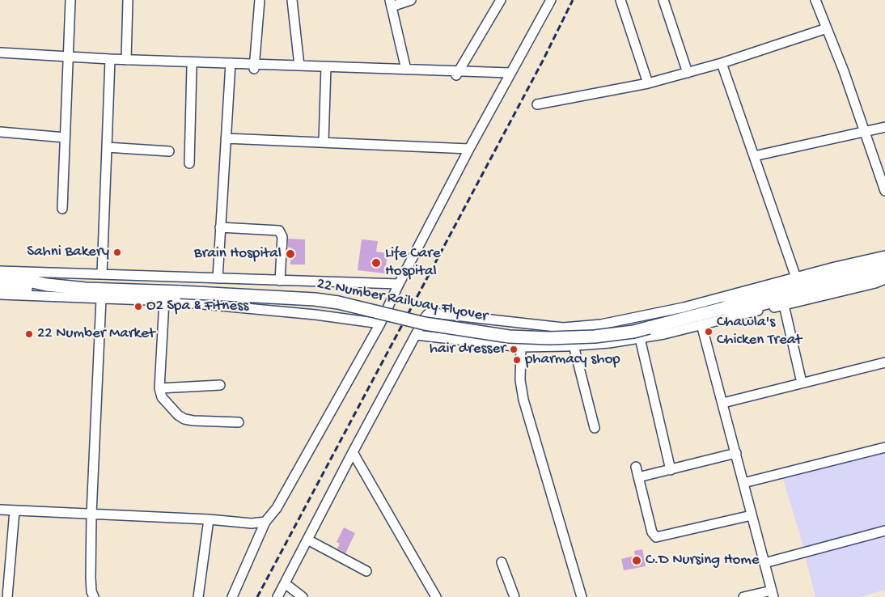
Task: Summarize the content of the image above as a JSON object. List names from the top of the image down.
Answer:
{
  "streets": {
    "main road": ["22 Number Railway Flyover"]
  },
  "places": [
    "Sahni Bakery",
    "Brain Hospital",
    "Life Care Hospital",
    "O2 Spa & Fitness",
    "Chawla's Chicken Treat",
    "22 Number Market",
    "hair dresser",
    "pharmacy shop",
    "C.D Nursing Home"
  ]
}
